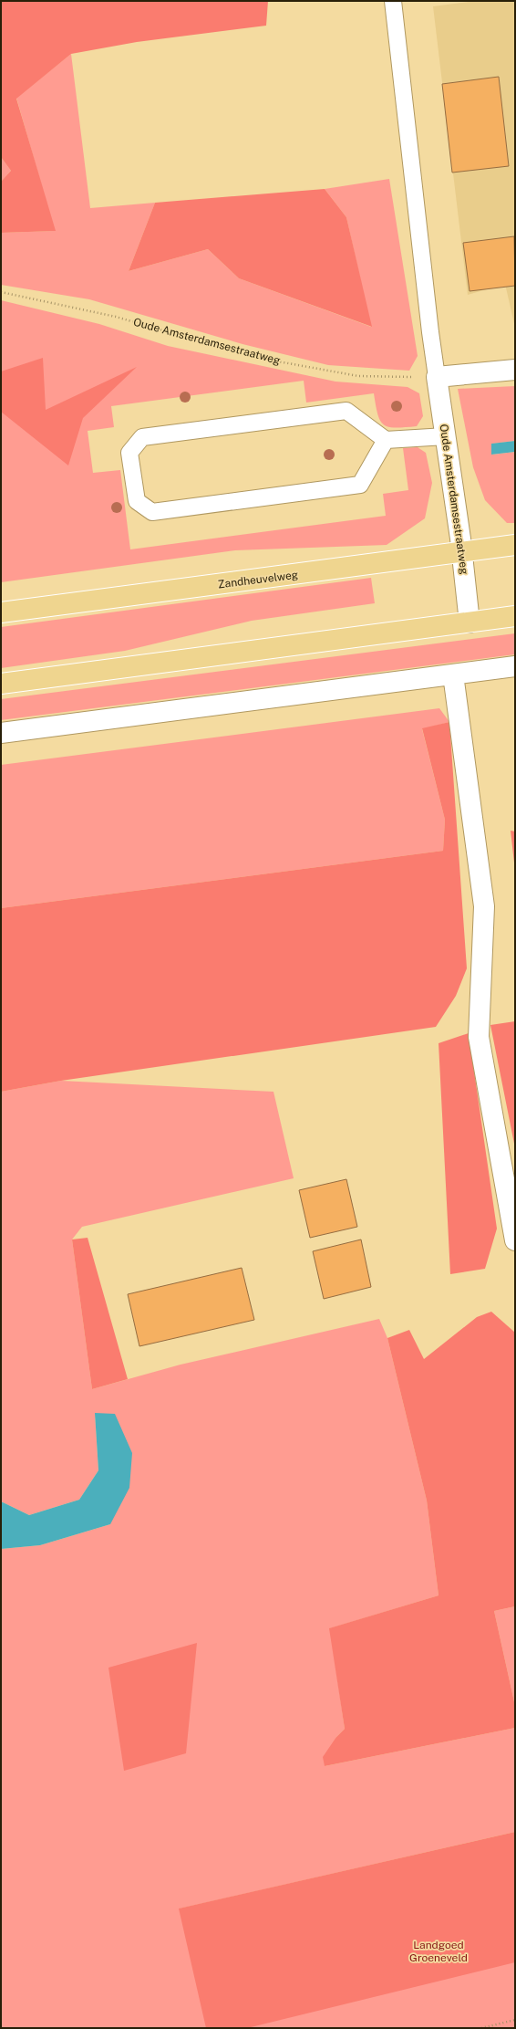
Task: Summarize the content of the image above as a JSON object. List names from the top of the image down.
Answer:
{
  "streets": {
    "main road": ["Zandheuvelweg"],
    "street": ["Oude Amsterdamsestraatweg"]
  },
  "crossings": [
    ["Oude Amsterdamsestraatweg", "Zandheuvelweg"]
  ],
  "parks": ["Landgoed Groeneveld"]
}
